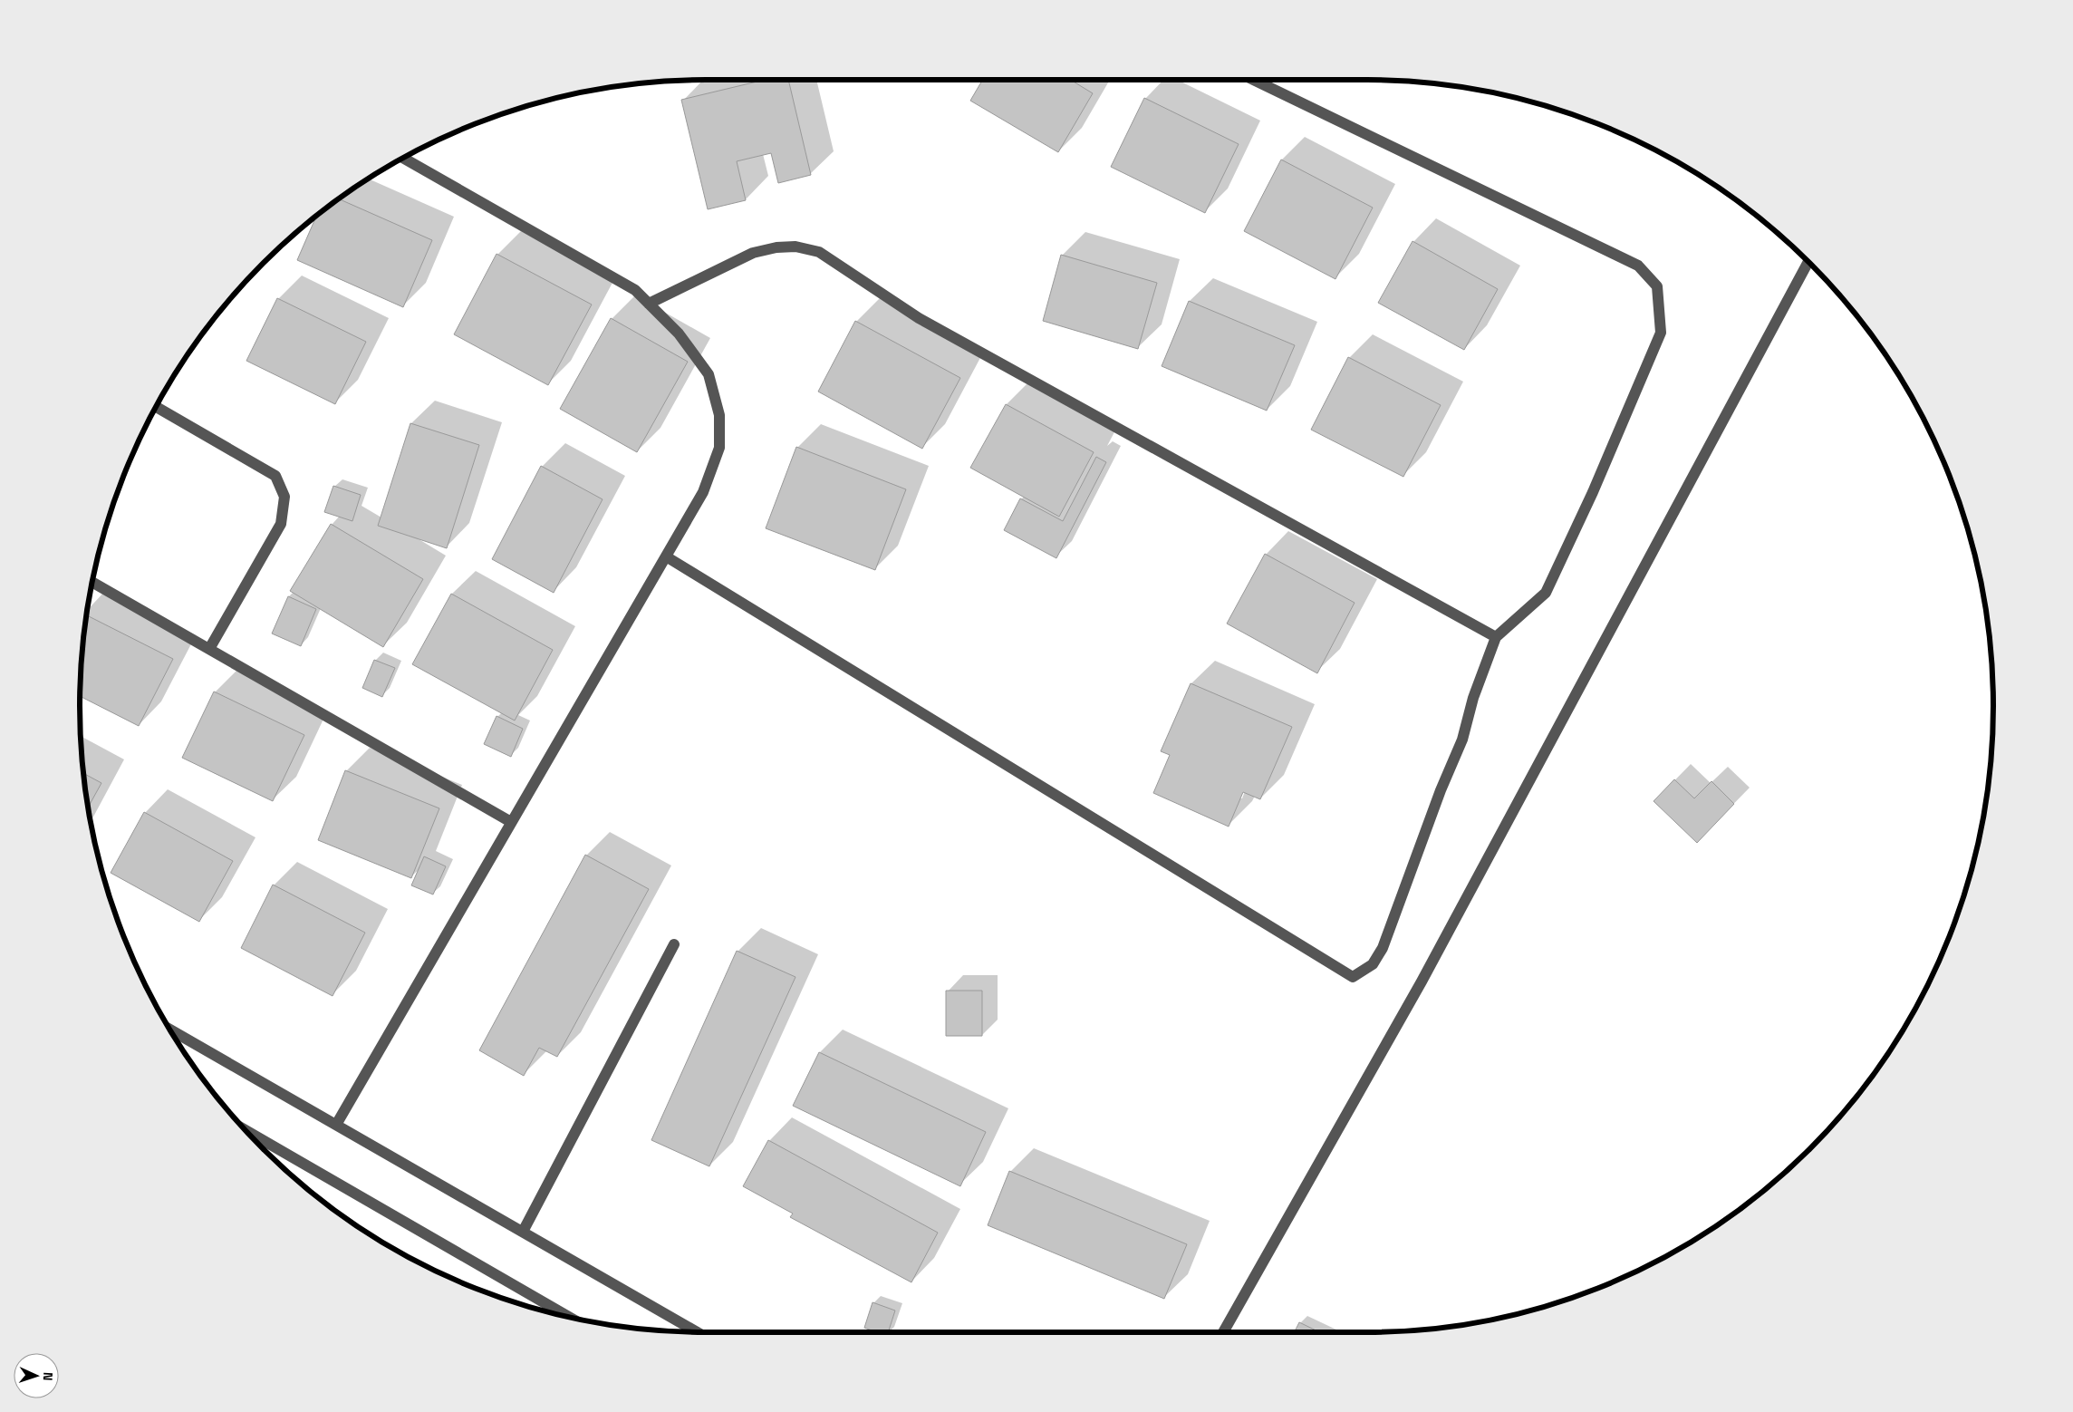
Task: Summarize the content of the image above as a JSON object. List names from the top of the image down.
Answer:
{
  "north": "right"
}
